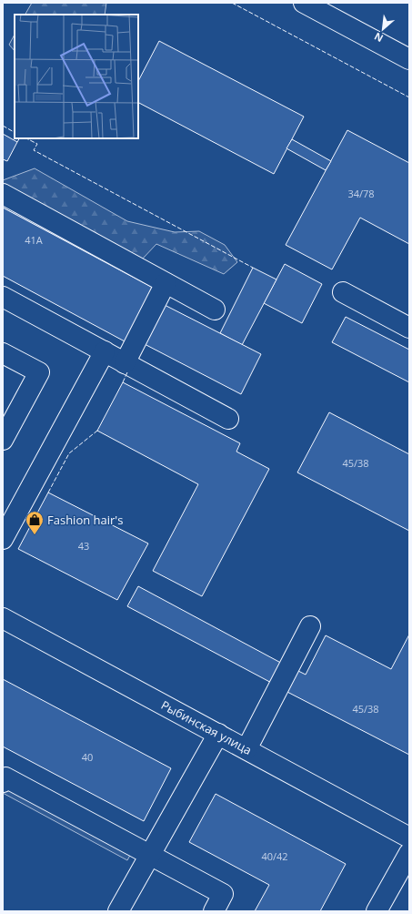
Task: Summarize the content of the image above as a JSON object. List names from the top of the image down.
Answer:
{
  "streets": {
    "street": ["Рыбинская улица"]
  },
  "places": {
    "shop": ["Fashion hair's"]
  },
  "house_numbers": [
    "34/78",
    "41А",
    "45/38",
    "43",
    "45/38",
    "40",
    "40/42"
  ],
  "north": "bottom left"
}
